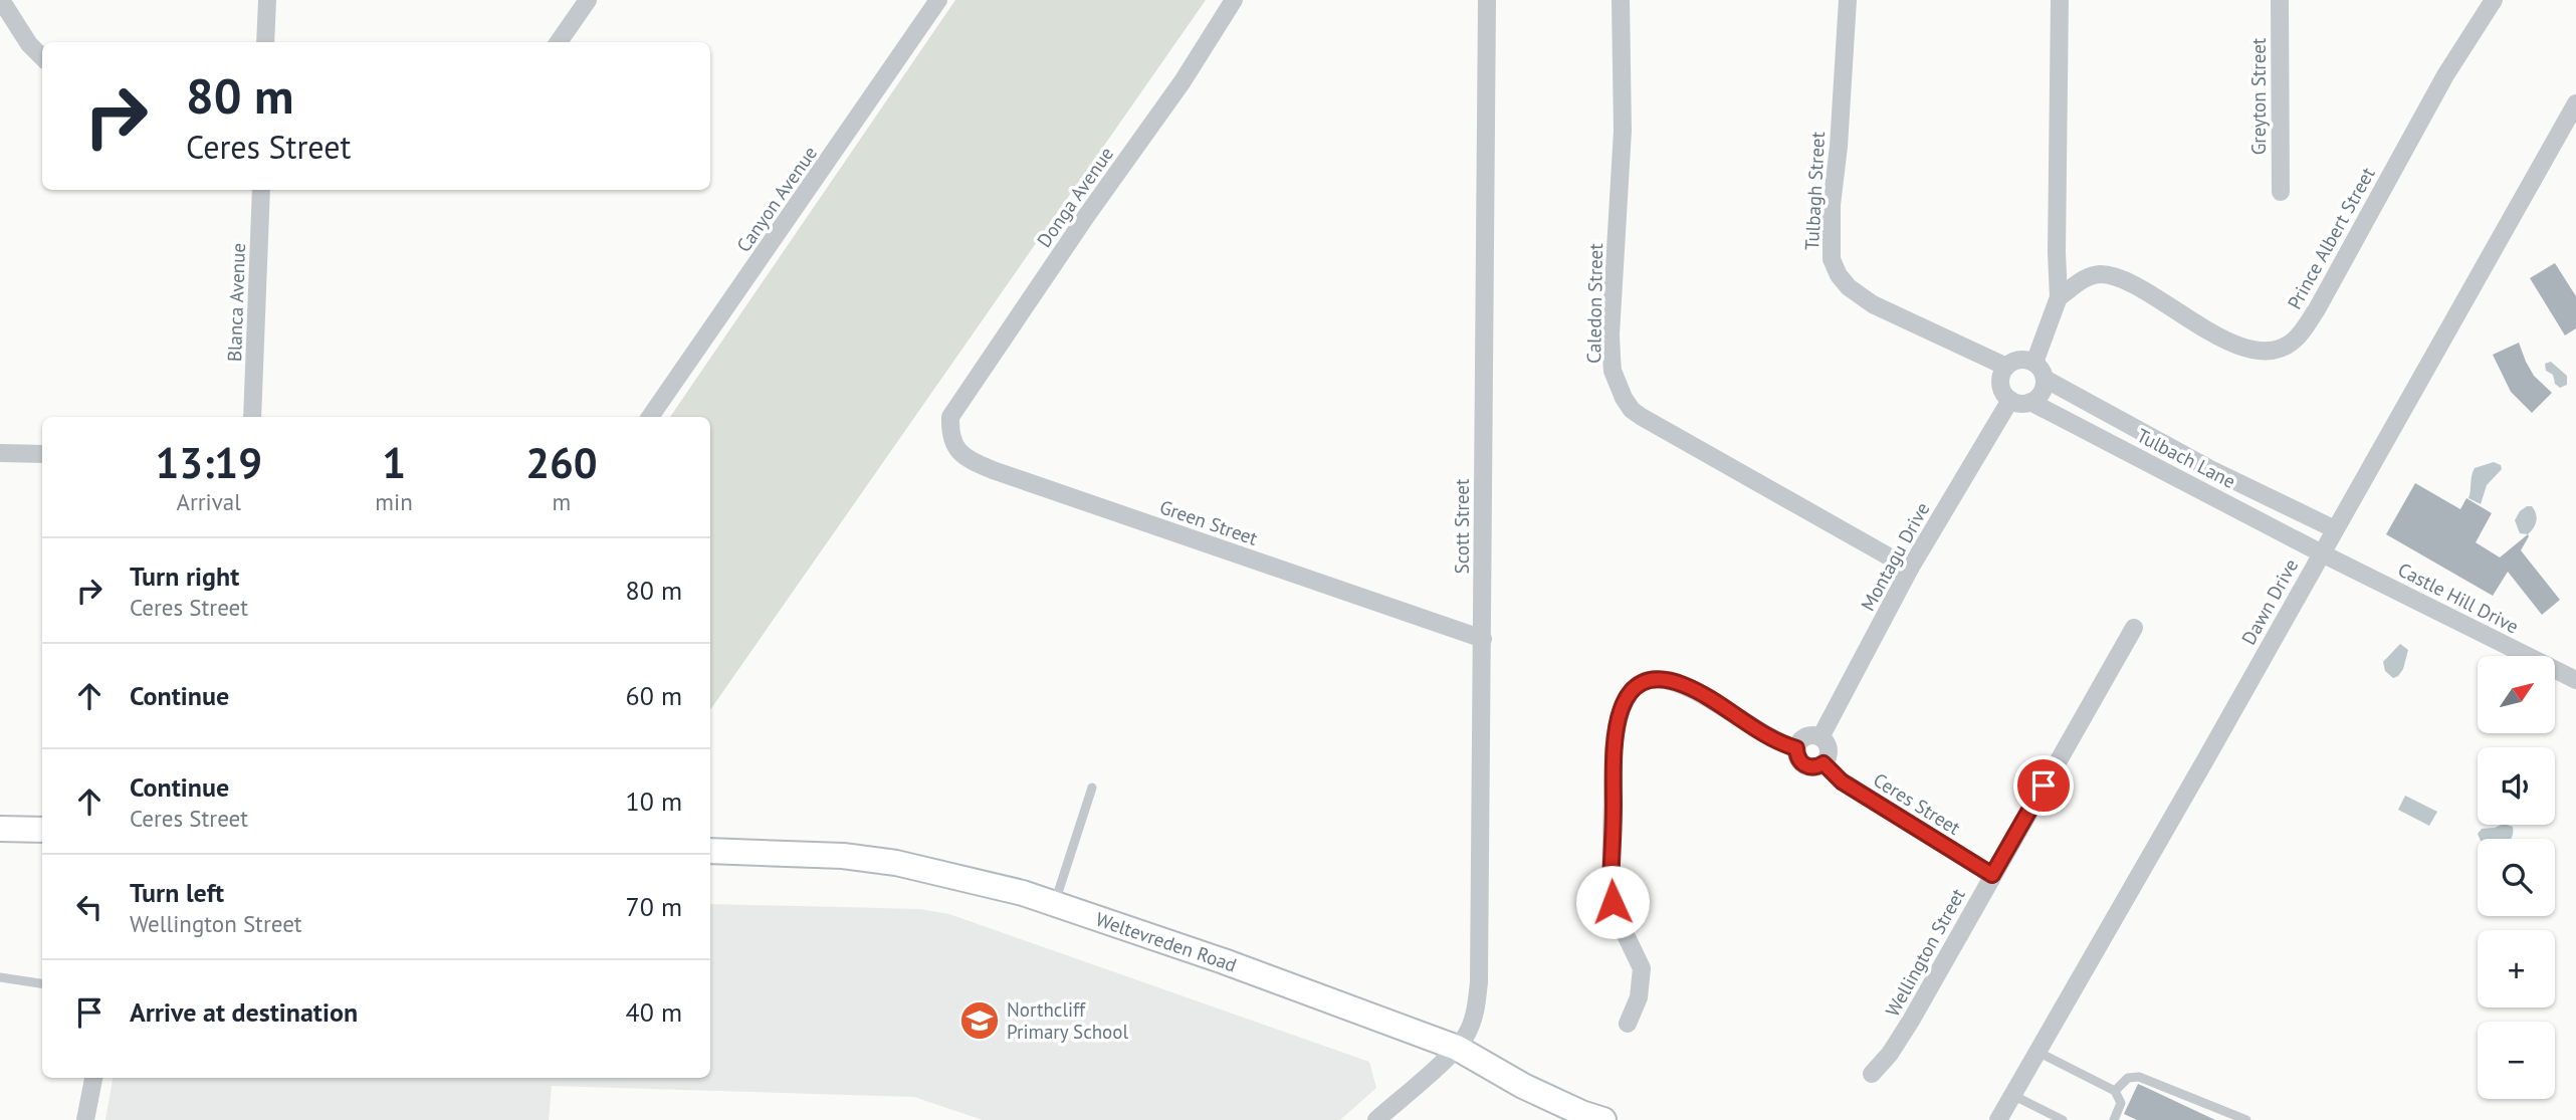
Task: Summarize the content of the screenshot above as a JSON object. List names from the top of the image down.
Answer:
{
  "streets": {
    "main road": ["Weltevreden Road"],
    "street": [
      "Greyton Street",
      "Tulbagh Street",
      "Donga Avenue",
      "Canyon Avenue",
      "Prince Albert Street",
      "Blanca Avenue",
      "Caledon Street",
      "Tulbach Lane",
      "Green Street",
      "Scott Street",
      "Montagu Drive",
      "Castle Hill Drive",
      "Dawn Drive",
      "Ceres Street",
      "Wellington Street"
    ]
  },
  "crossings": [
    ["Tulbagh Street", "Tulbach Lane"],
    ["Tulbagh Street", "Montagu Drive"],
    ["Donga Avenue", "Green Street"],
    ["Caledon Street", "Montagu Drive"],
    ["Tulbach Lane", "Montagu Drive"],
    ["Tulbach Lane", "Castle Hill Drive"],
    ["Tulbach Lane", "Dawn Drive"],
    ["Green Street", "Scott Street"],
    ["Scott Street", "Weltevreden Road"],
    ["Montagu Drive", "Ceres Street"],
    ["Castle Hill Drive", "Dawn Drive"],
    ["Ceres Street", "Wellington Street"]
  ],
  "places": {
    "school or university": ["Northcliff Primary School"]
  },
  "north": "top right",
  "page": {
    "turn": ["80 m", "Ceres Street"],
    "eta": [
      "13:19",
      "Arrival",
      "1",
      "min",
      "260",
      "m"
    ],
    "list": [
      {
        "name": "Turn right",
        "note": "Ceres Street",
        "value": "80 m"
      },
      {
        "name": "Continue",
        "value": "60 m"
      },
      {
        "name": "Continue",
        "note": "Ceres Street",
        "value": "10 m"
      },
      {
        "name": "Turn left",
        "note": "Wellington Street",
        "value": "70 m"
      },
      {
        "name": "Arrive at destination",
        "value": "40 m"
      }
    ],
    "map_buttons": ["+", "−"]
  }
}
